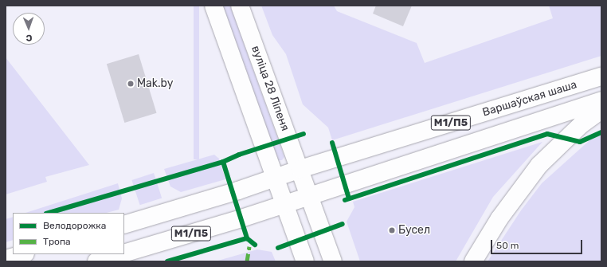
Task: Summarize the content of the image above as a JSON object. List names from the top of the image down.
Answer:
{
  "streets": {
    "main road": ["вуліца 28 Ліпеня", "Варшаўская шаша", "М1/П5"]
  },
  "crossings": [
    ["вуліца 28 Ліпеня", "Варшаўская шаша"],
    ["Варшаўская шаша", "М1/П5"]
  ],
  "places": ["Mak.by", "Бусел"],
  "legend": ["Велодорожка", "Тропа"],
  "scale_bar": "50 m",
  "north": "bottom"
}
